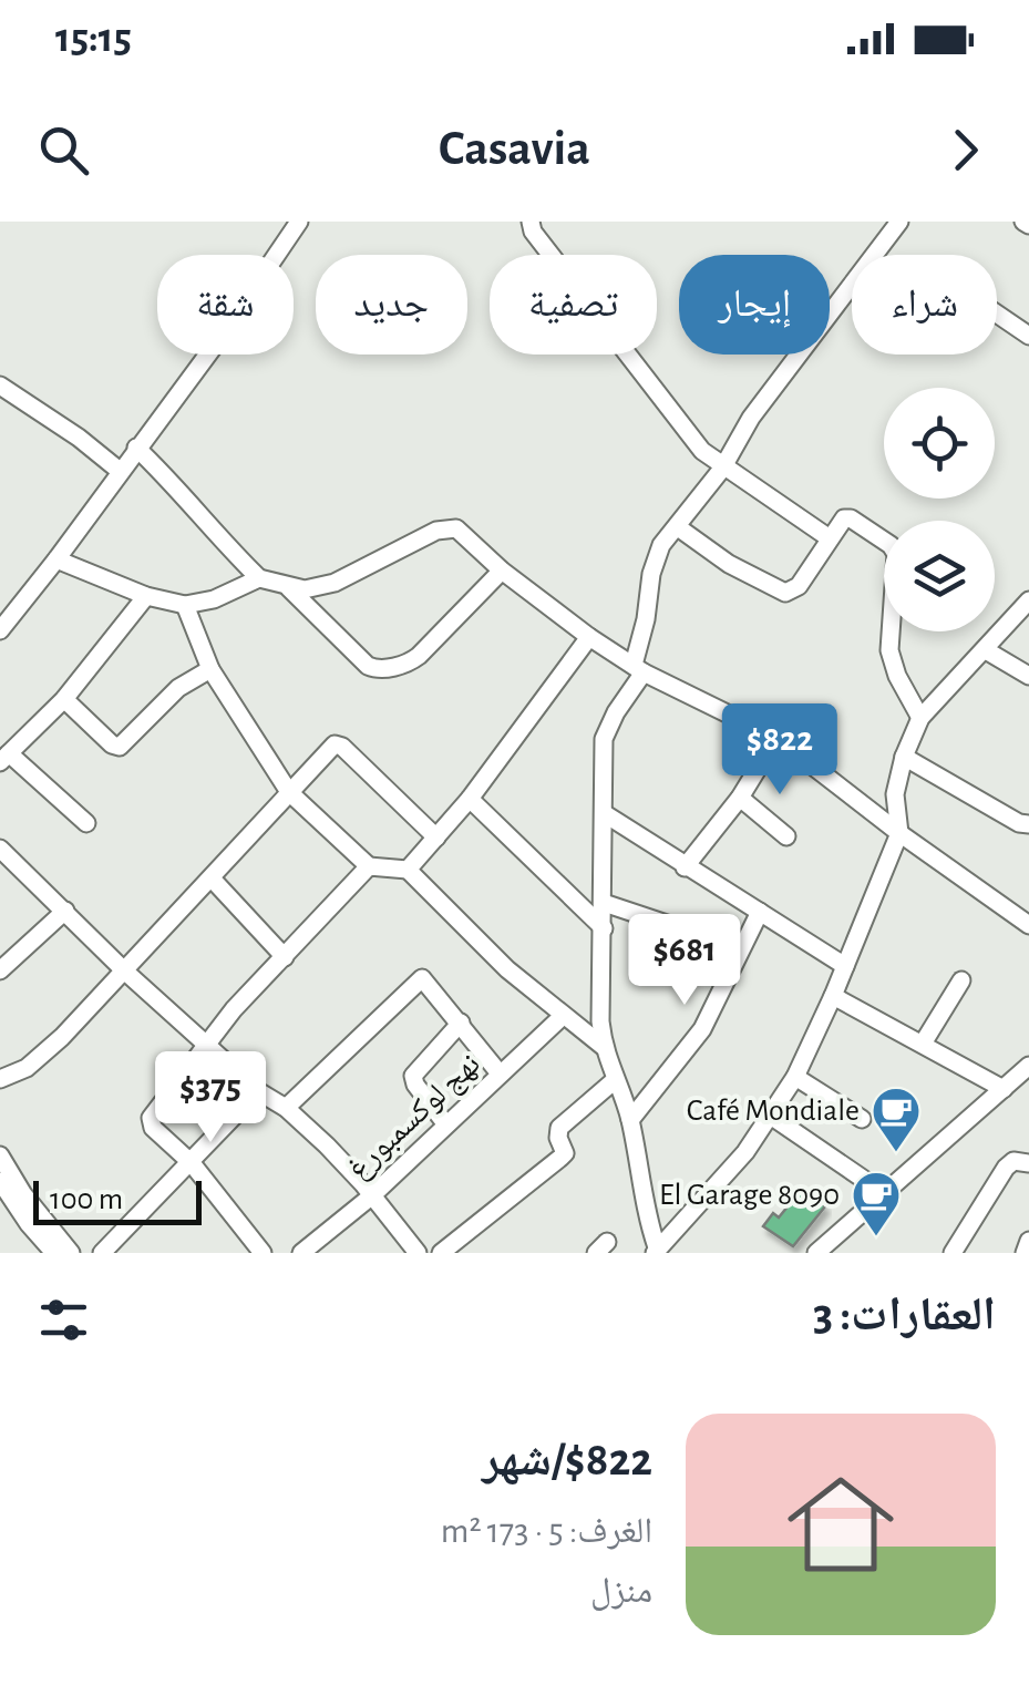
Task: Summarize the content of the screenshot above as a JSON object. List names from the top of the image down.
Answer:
{
  "streets": {
    "street": ["نهج لوكسمبورغ"]
  },
  "places": {
    "cafe": ["Café Mondiale", "El Garage 8090"]
  },
  "scale_bar": "100 m",
  "page": {
    "status": "15:15",
    "header": "Casavia",
    "chip": [
      "شراء",
      "إيجار",
      "تصفية",
      "جديد",
      "شقة"
    ],
    "price": ["$822", "$681", "$375"],
    "scale": "100 m",
    "heading": "العقارات: 3",
    "list": [
      {
        "name": "$822/شهر",
        "note": "الغرف: 5 · 173 m² · منزل"
      }
    ]
  }
}
